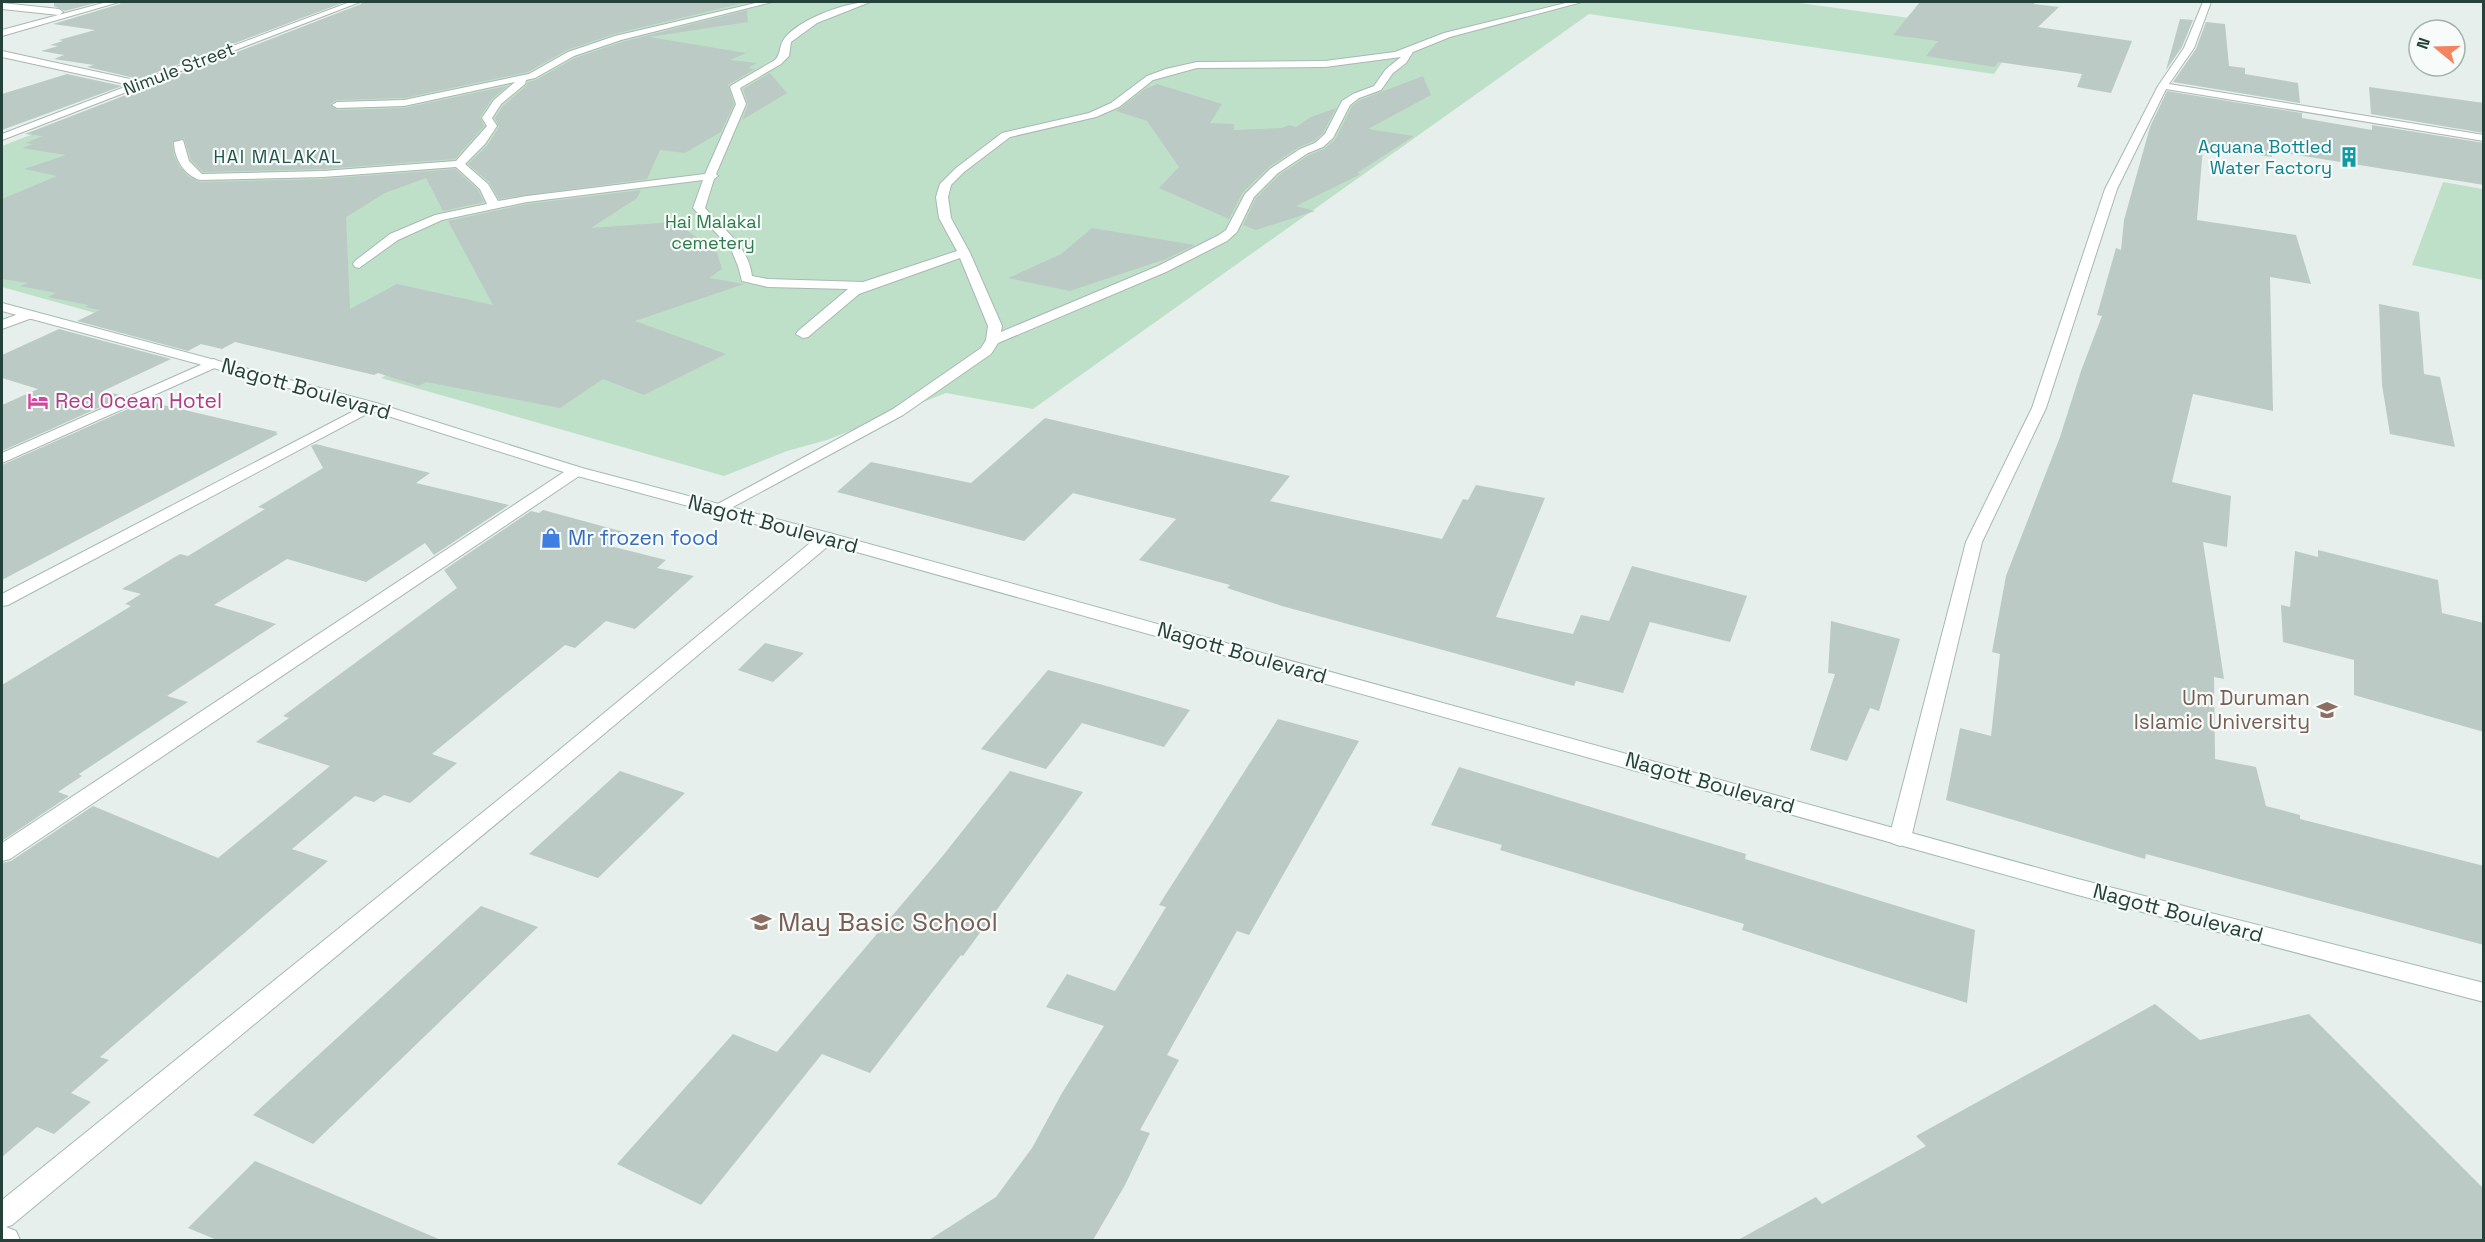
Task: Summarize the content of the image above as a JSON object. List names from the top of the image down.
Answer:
{
  "streets": {
    "street": ["Nimule Street", "Nagott Boulevard"]
  },
  "districts": ["HAI MALAKAL"],
  "parks": ["Hai Malakal cemetery"],
  "places": {
    "building": ["Aquana Bottled Water Factory"],
    "hotel": ["Red Ocean Hotel"],
    "shop": ["Mr frozen food"],
    "school or university": ["Um Duruman Islamic University", "May Basic School"]
  },
  "north": "left"
}
